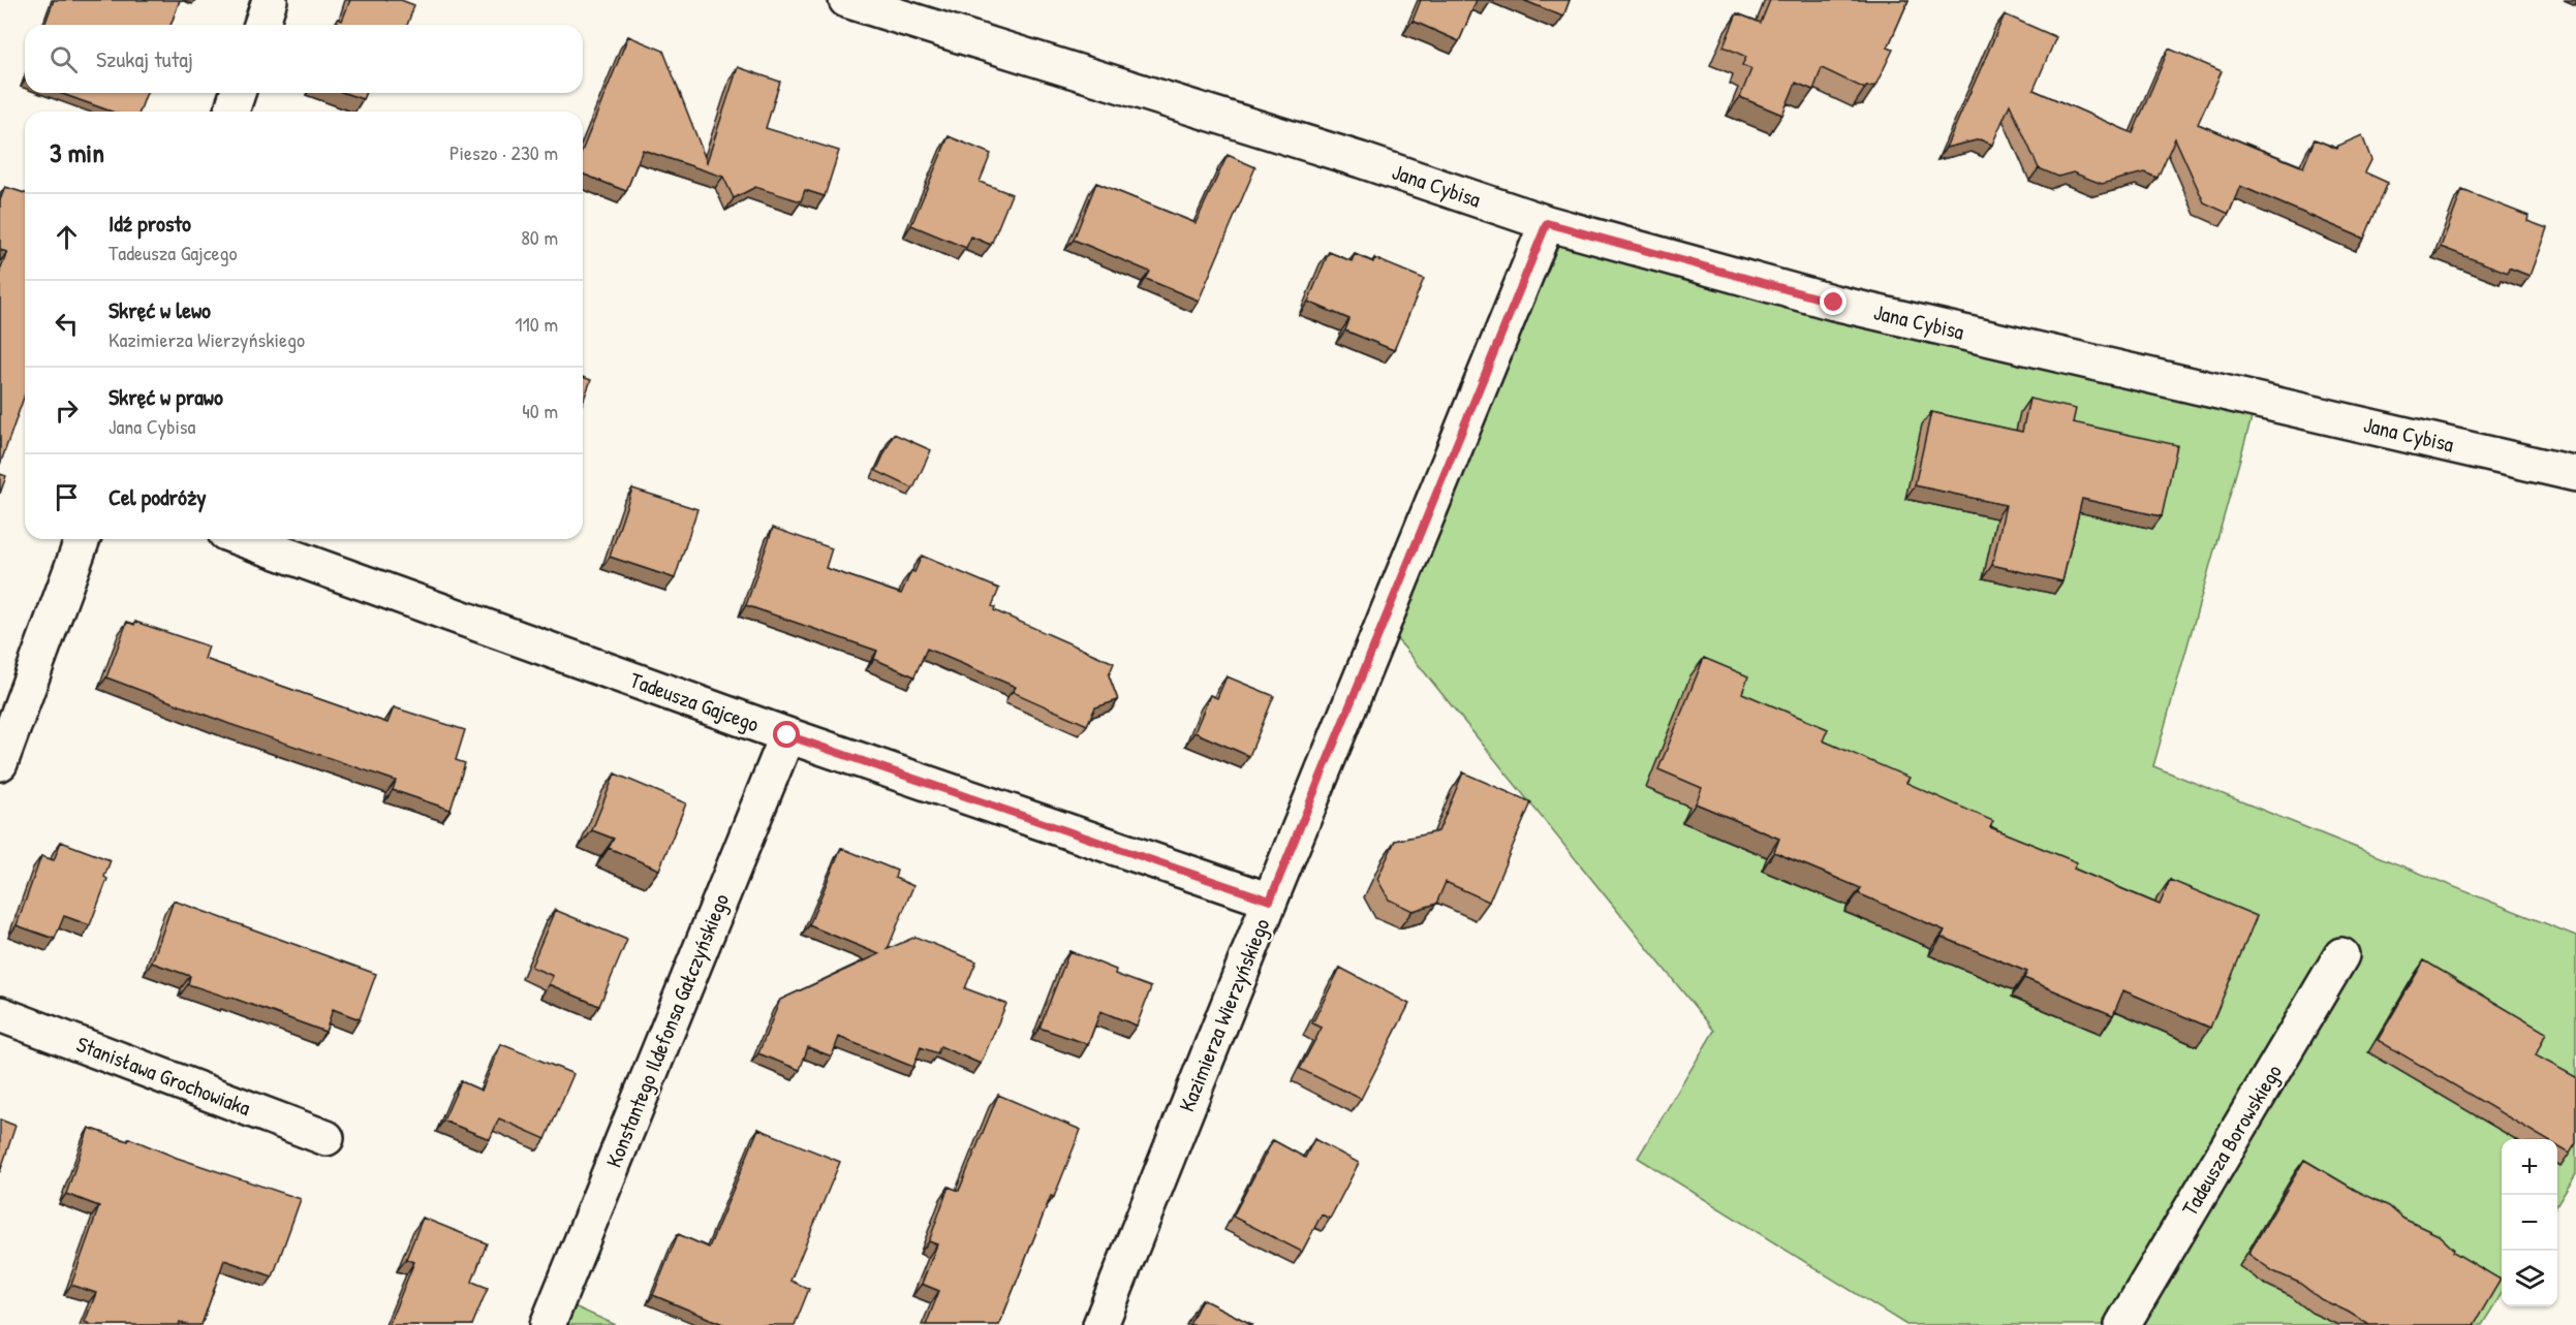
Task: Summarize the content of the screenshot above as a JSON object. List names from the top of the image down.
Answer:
{
  "streets": {
    "street": [
      "Jana Cybisa",
      "Tadeusza Gajcego",
      "Kazimierza Wierzyńskiego",
      "Konstantego Ildefonsa Gałczyńskiego",
      "Stanisława Grochowiaka",
      "Tadeusza Borowskiego"
    ]
  },
  "crossings": [
    ["Jana Cybisa", "Kazimierza Wierzyńskiego"],
    ["Tadeusza Gajcego", "Kazimierza Wierzyńskiego"],
    ["Tadeusza Gajcego", "Konstantego Ildefonsa Gałczyńskiego"]
  ],
  "page": {
    "search": "Szukaj tutaj",
    "heading": ["3 min", "Pieszo · 230 m"],
    "list": [
      ["Idź prosto", "Tadeusza Gajcego", "80 m"],
      ["Skręć w lewo", "Kazimierza Wierzyńskiego", "110 m"],
      ["Skręć w prawo", "Jana Cybisa", "40 m"],
      "Cel podróży"
    ],
    "map_buttons": ["+", "−"]
  }
}
